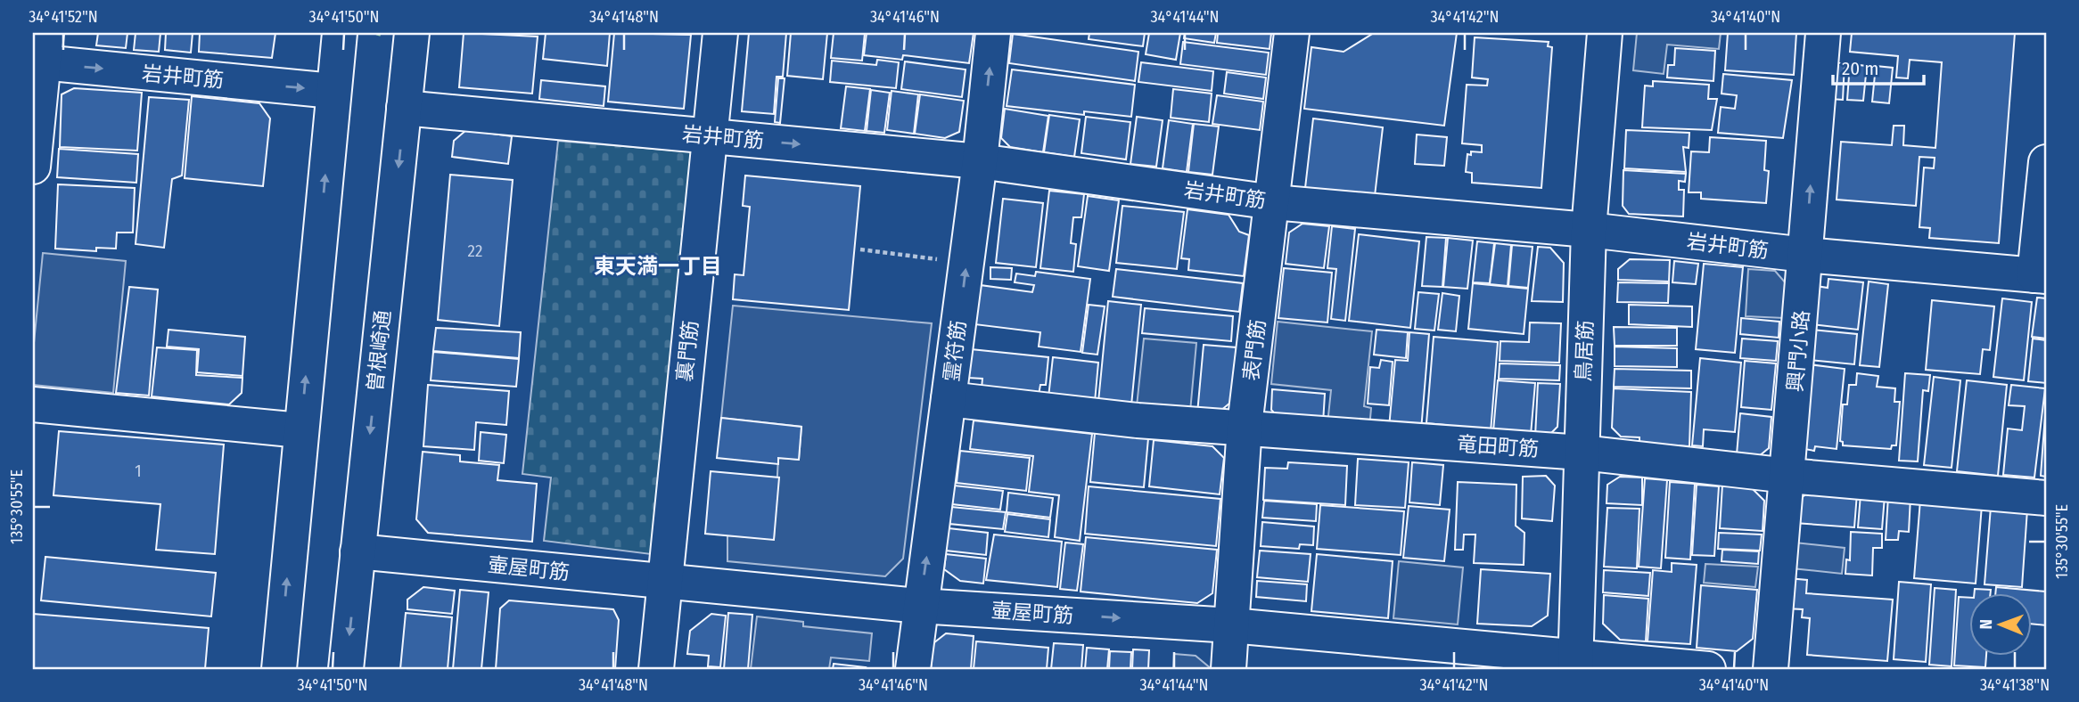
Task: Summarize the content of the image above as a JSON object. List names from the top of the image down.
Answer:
{
  "streets": {
    "main road": [
      "岩井町筋",
      "表門筋",
      "曽根崎通",
      "裏門筋",
      "霊符筋",
      "鳥居筋",
      "興門小路",
      "竜田町筋",
      "壷屋町筋"
    ]
  },
  "crossings": [
    ["岩井町筋", "表門筋"],
    ["岩井町筋", "曽根崎通"],
    ["岩井町筋", "裏門筋"],
    ["岩井町筋", "霊符筋"],
    ["岩井町筋", "鳥居筋"],
    ["岩井町筋", "興門小路"],
    ["表門筋", "竜田町筋"],
    ["表門筋", "壷屋町筋"],
    ["曽根崎通", "壷屋町筋"],
    ["裏門筋", "壷屋町筋"],
    ["霊符筋", "竜田町筋"],
    ["霊符筋", "壷屋町筋"],
    ["鳥居筋", "竜田町筋"],
    ["鳥居筋", "壷屋町筋"],
    ["興門小路", "竜田町筋"]
  ],
  "one_way": ["霊符筋"],
  "districts": ["東天満一丁目"],
  "house_numbers": ["22", "1"],
  "scale_bar": "20 m",
  "north": "left",
  "coordinates": [
    "34°41'52\"N",
    "34°41'50\"N",
    "34°41'48\"N",
    "34°41'46\"N",
    "34°41'44\"N",
    "34°41'42\"N",
    "34°41'40\"N",
    "135°30'55\"E",
    "34°41'38\"N"
  ]
}
